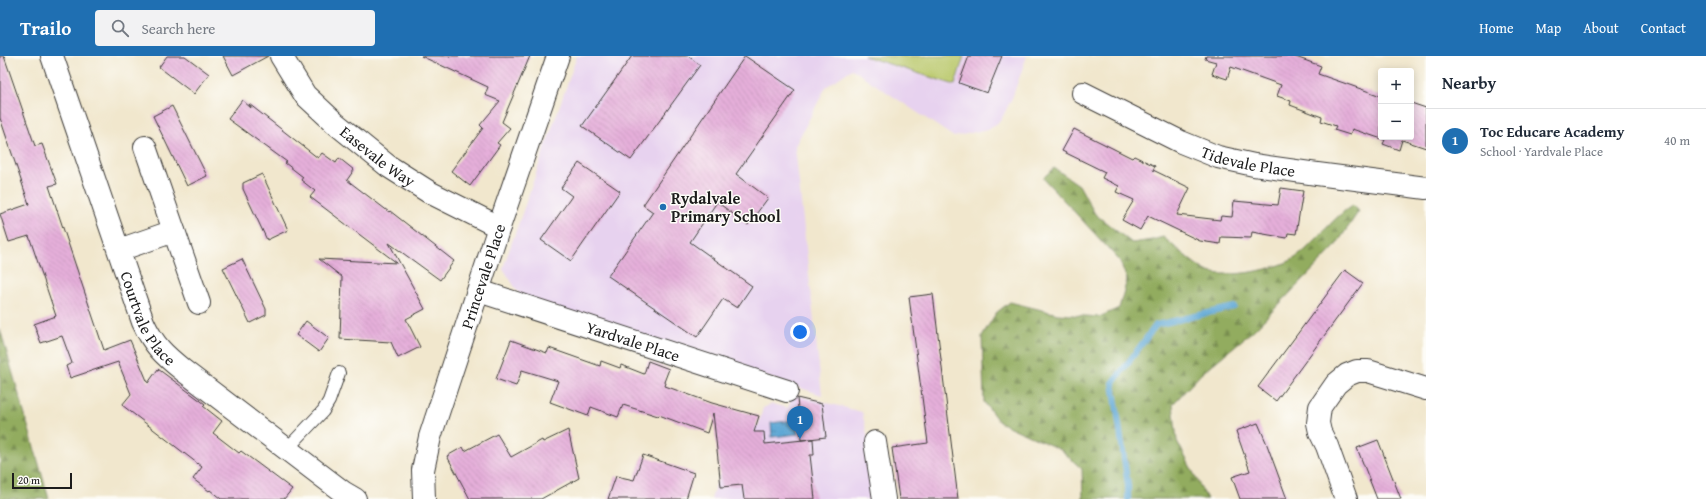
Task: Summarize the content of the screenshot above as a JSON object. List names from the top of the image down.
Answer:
{
  "streets": {
    "street": [
      "Easevale Way",
      "Tidevale Place",
      "Princevale Place",
      "Courtvale Place",
      "Yardvale Place"
    ]
  },
  "crossings": [
    ["Easevale Way", "Princevale Place"],
    ["Princevale Place", "Yardvale Place"]
  ],
  "places": ["Rydalvale Primary School"],
  "scale_bar": "20 m",
  "page": {
    "header": "Trailo",
    "search": "Search here",
    "nav": [
      "Home",
      "Map",
      "About",
      "Contact"
    ],
    "heading": "Nearby",
    "map_buttons": ["+", "−"],
    "list": [
      {
        "mark": "1",
        "name": "Toc Educare Academy",
        "note": "School · Yardvale Place",
        "value": "40 m"
      }
    ],
    "pins": "1",
    "scale": "20 m"
  }
}
